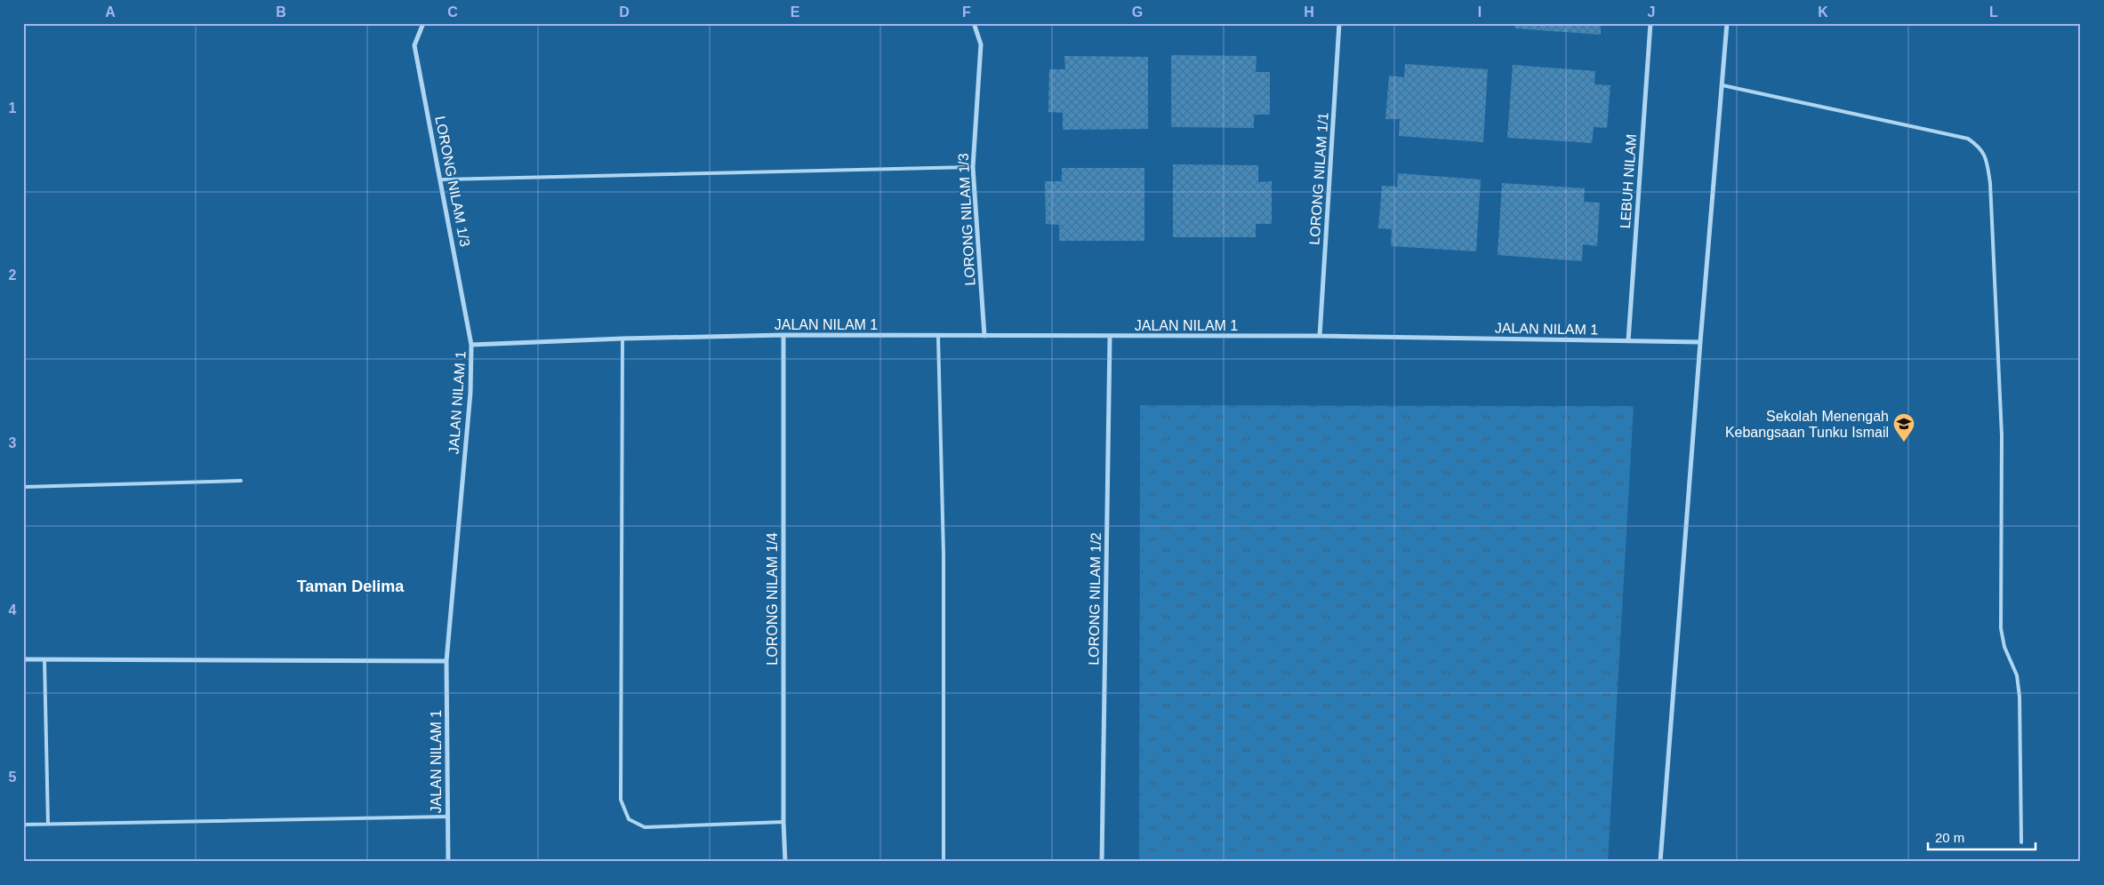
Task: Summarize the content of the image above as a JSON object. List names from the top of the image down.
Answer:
{
  "streets": {
    "street": [
      "LORONG NILAM 1/1",
      "LORONG NILAM 1/3",
      "LEBUH NILAM",
      "JALAN NILAM 1",
      "LORONG NILAM 1/4",
      "LORONG NILAM 1/2"
    ]
  },
  "crossings": [
    ["LORONG NILAM 1/1", "JALAN NILAM 1"],
    ["LORONG NILAM 1/3", "JALAN NILAM 1"],
    ["LEBUH NILAM", "JALAN NILAM 1"],
    ["JALAN NILAM 1", "LORONG NILAM 1/4"],
    ["JALAN NILAM 1", "LORONG NILAM 1/2"]
  ],
  "districts": ["Taman Delima"],
  "places": {
    "school or university": ["Sekolah Menengah Kebangsaan Tunku Ismail"]
  },
  "scale_bar": "20 m",
  "grid": {
    "columns": [
      "A",
      "B",
      "C",
      "D",
      "E",
      "F",
      "G",
      "H",
      "I",
      "J",
      "K",
      "L"
    ],
    "rows": [
      "1",
      "2",
      "3",
      "4",
      "5"
    ]
  }
}
